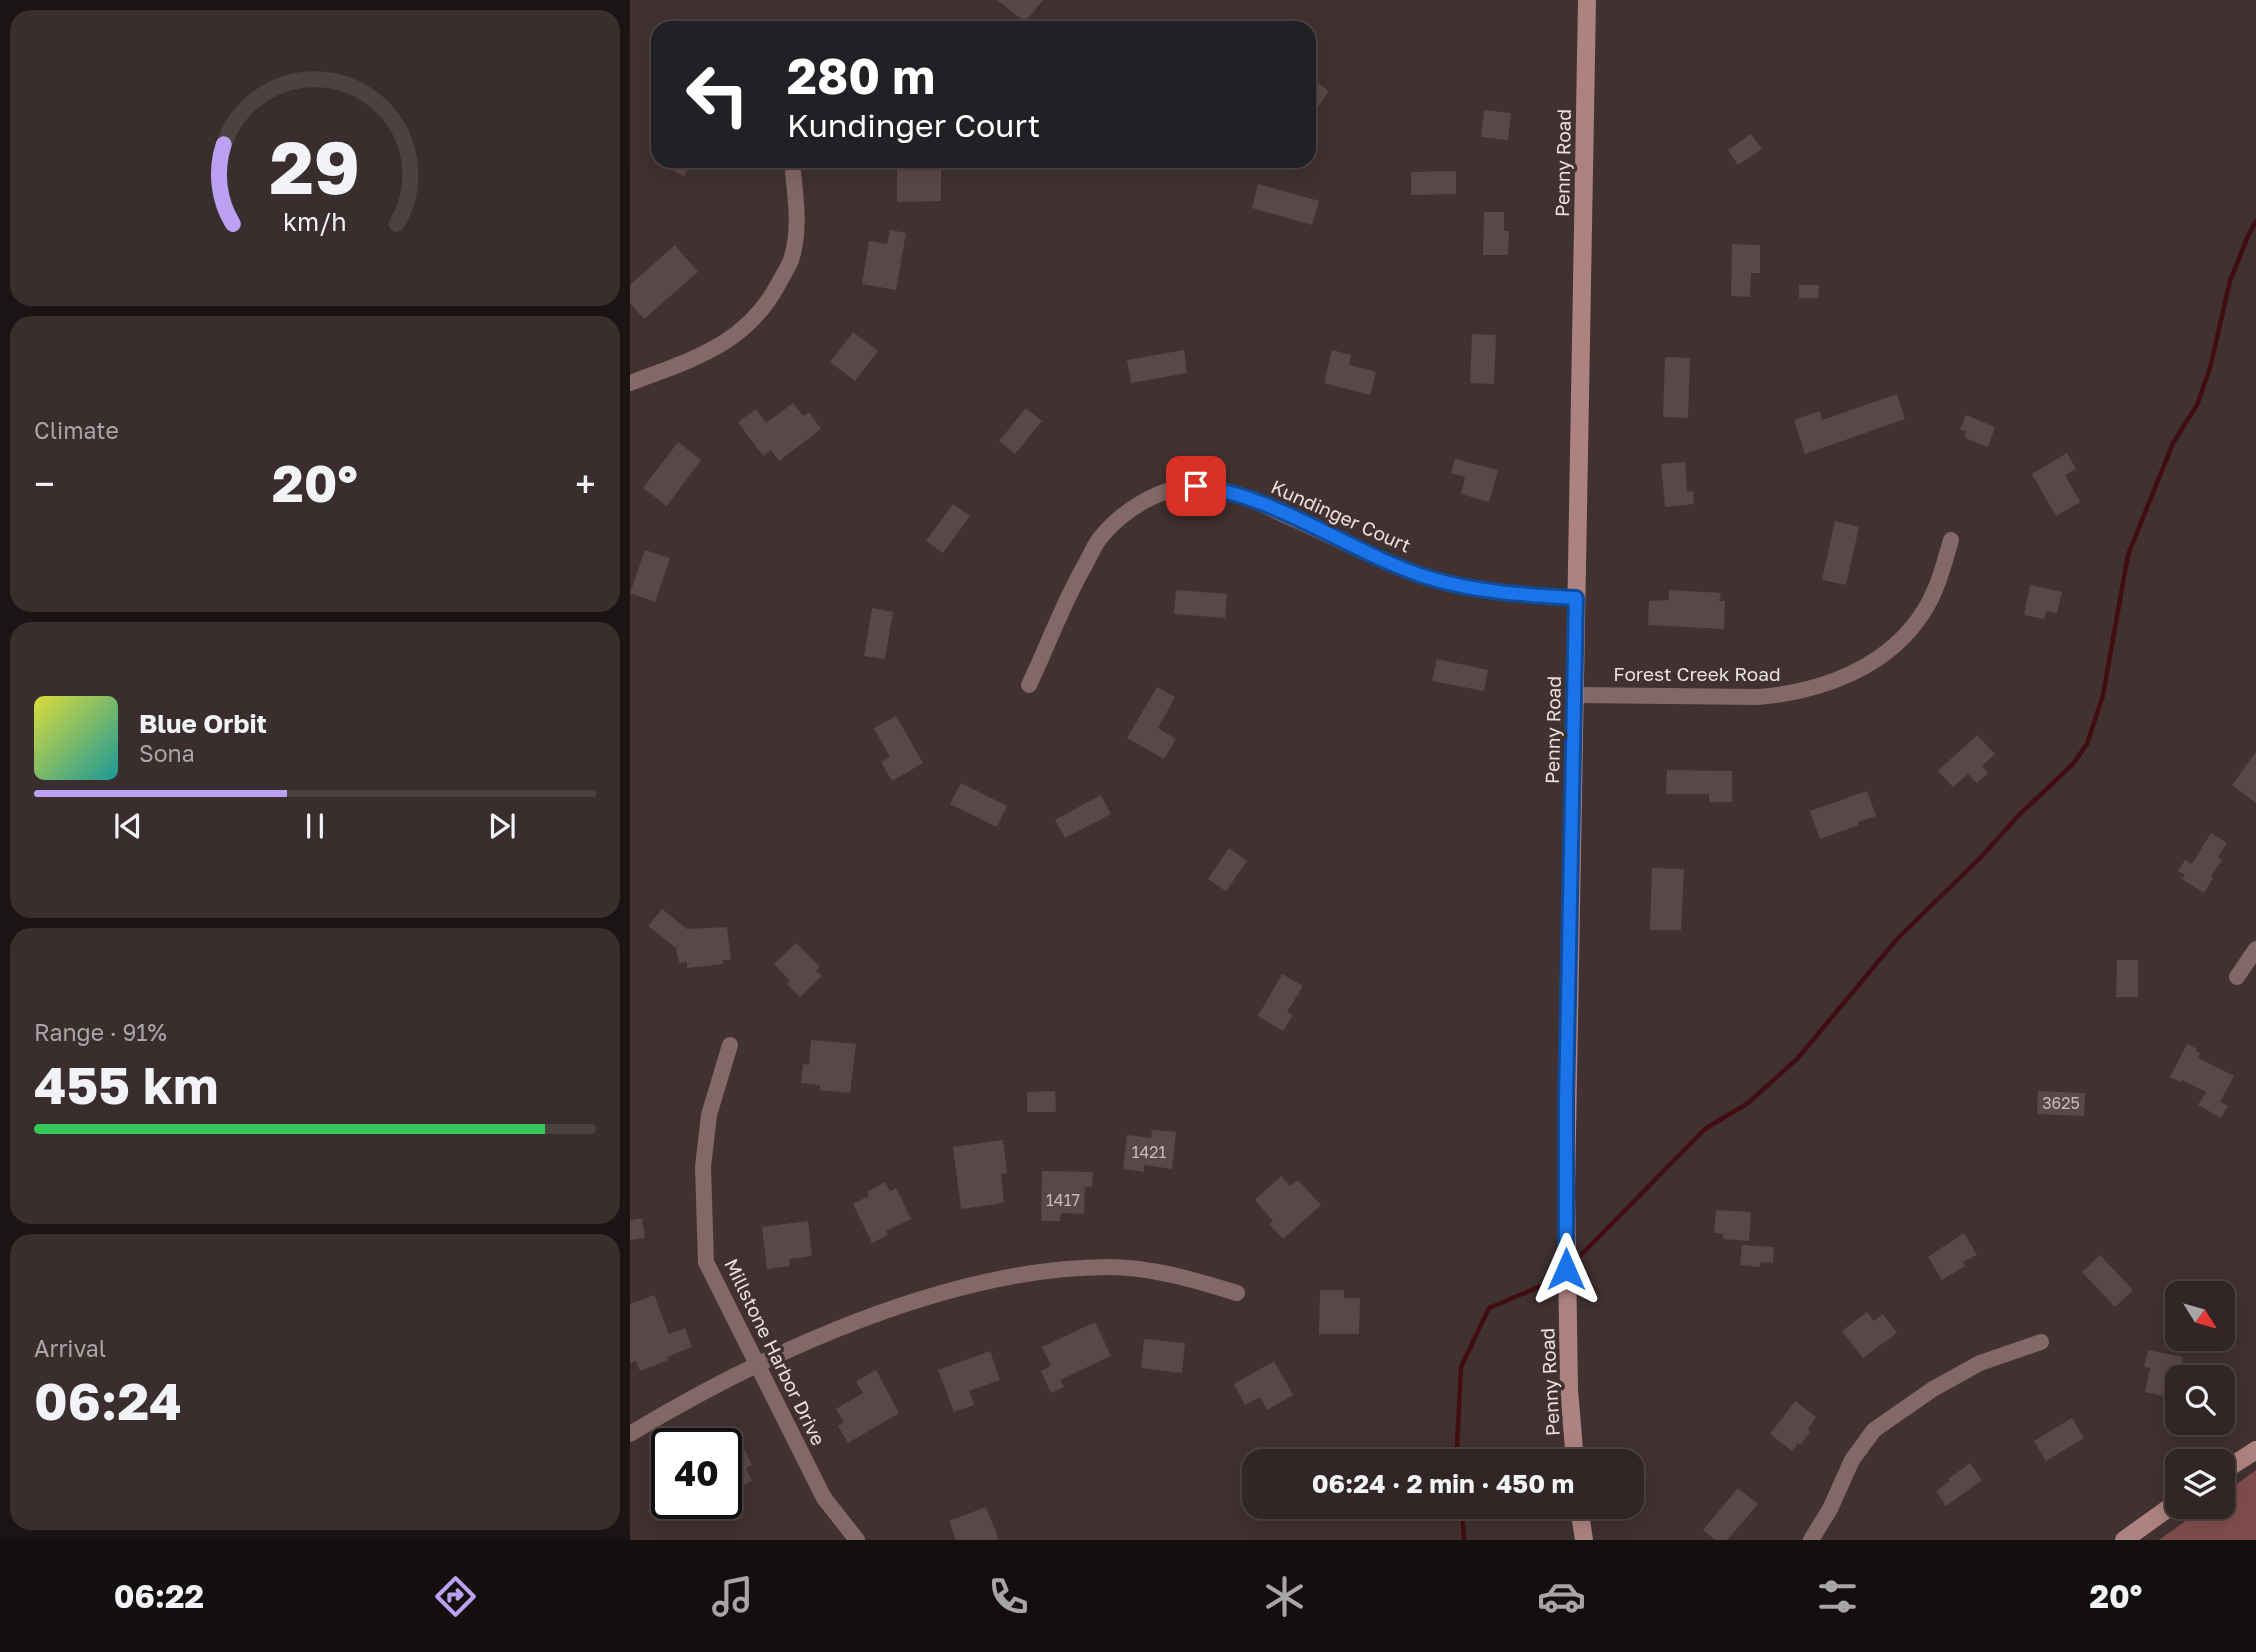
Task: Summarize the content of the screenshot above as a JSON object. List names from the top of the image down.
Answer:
{
  "streets": {
    "street": [
      "Penny Road",
      "Kundinger Court",
      "Forest Creek Road",
      "Millstone Harbor Drive"
    ]
  },
  "crossings": [
    ["Penny Road", "Kundinger Court"],
    ["Penny Road", "Forest Creek Road"]
  ],
  "house_numbers": ["3625", "1421", "1417"],
  "north": "bottom right",
  "page": {
    "turn": ["280 m", "Kundinger Court"],
    "tile": [
      "Climate",
      ["Range · 91%", "455 km"],
      ["Arrival", "06:24"]
    ],
    "heat": ["−", "20°", "+"],
    "song": ["Blue Orbit", "Sona"],
    "limit": "40",
    "trip": "06:24 · 2 min · 450 m",
    "tabs": ["06:22", "20°"],
    "gauge": ["29", "km/h"]
  }
}
